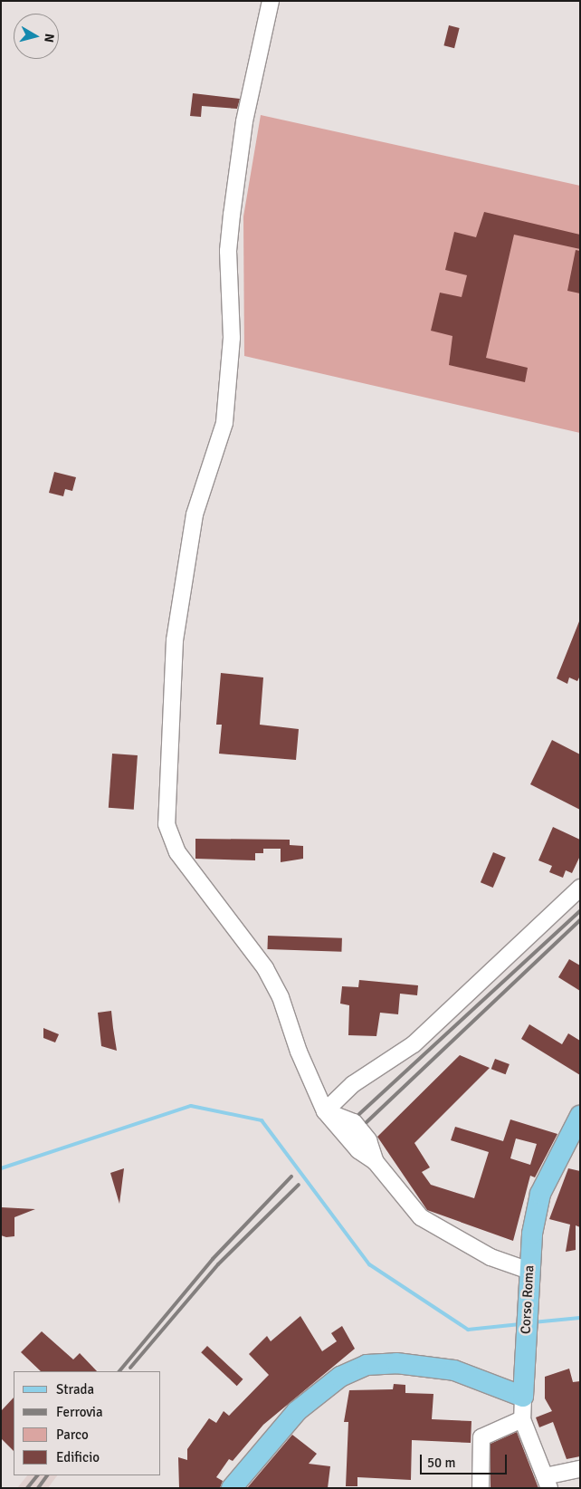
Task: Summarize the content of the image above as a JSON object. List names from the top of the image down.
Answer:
{
  "streets": {
    "main road": ["Corso Roma"]
  },
  "legend": [
    "Strada",
    "Ferrovia",
    "Parco",
    "Edificio"
  ],
  "scale_bar": "50 m",
  "north": "right"
}
